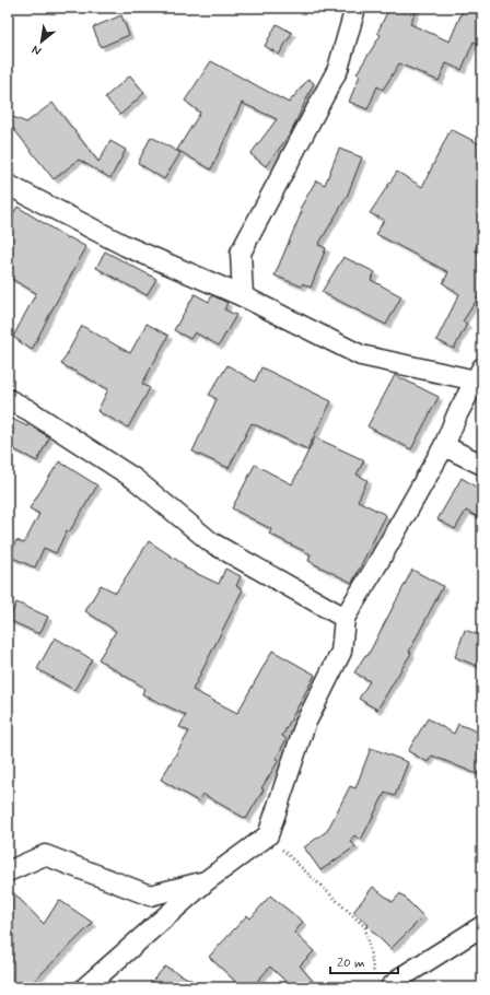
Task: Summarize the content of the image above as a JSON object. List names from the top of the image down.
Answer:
{
  "scale_bar": "20 m",
  "north": "bottom left"
}
